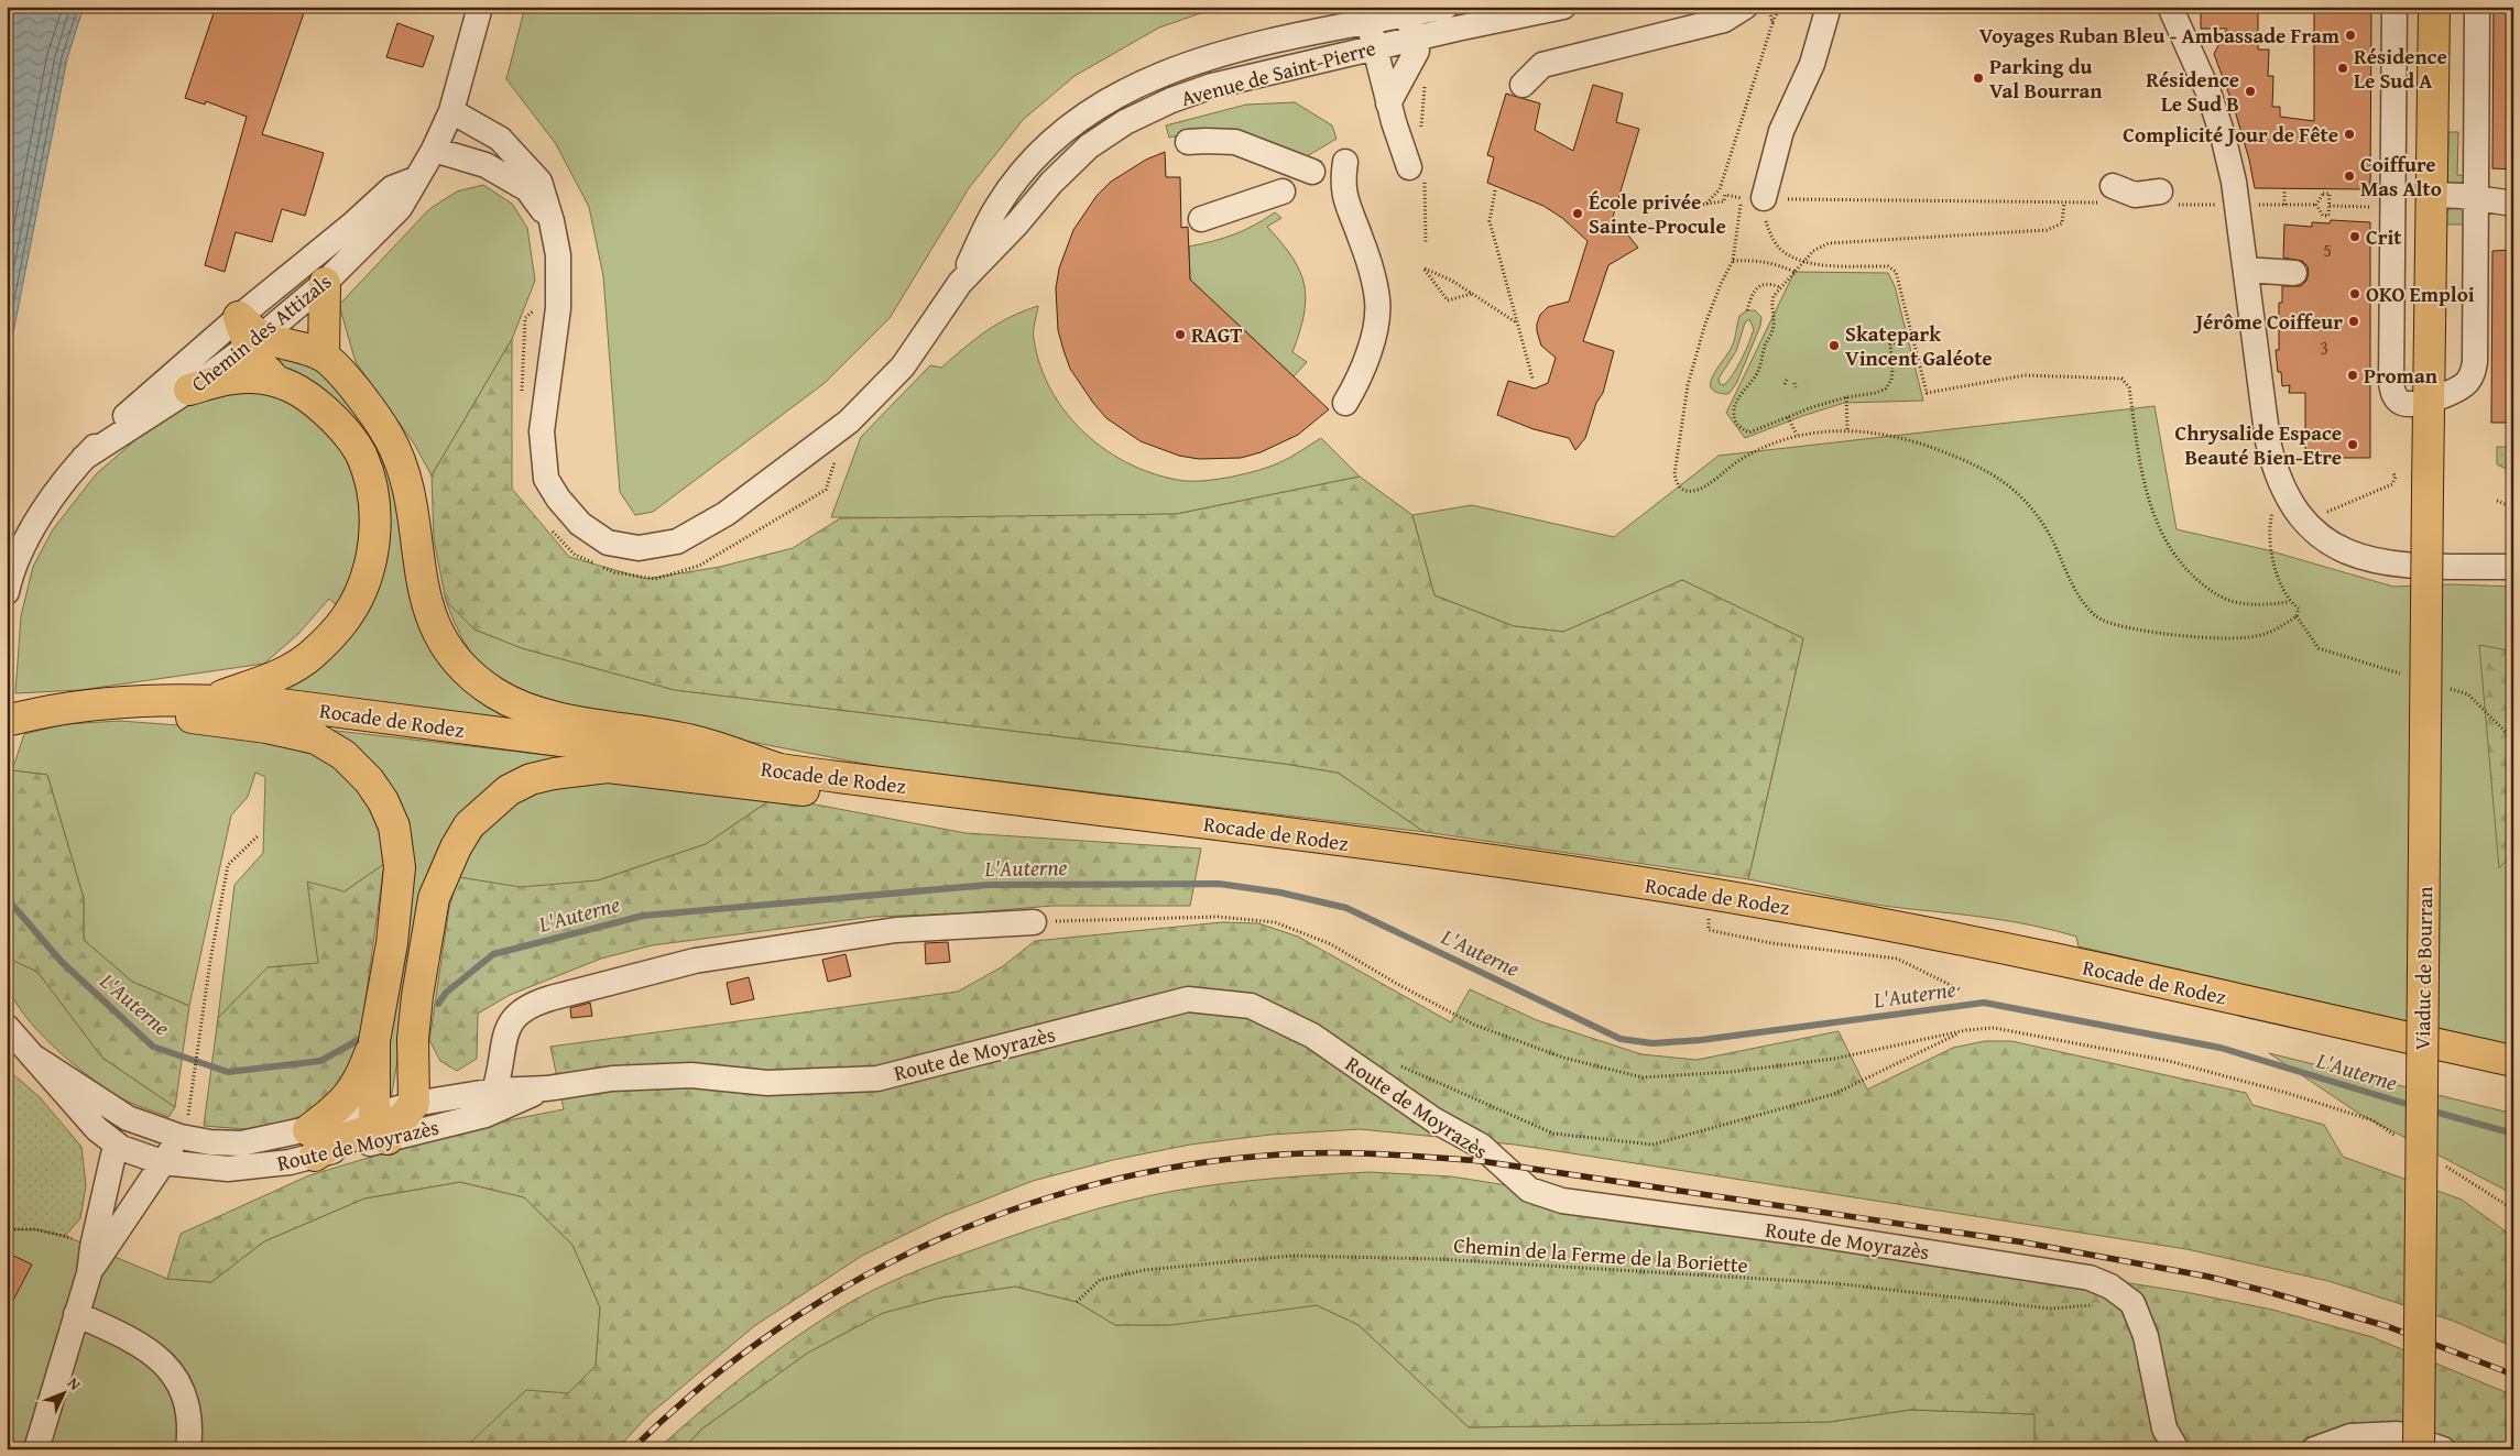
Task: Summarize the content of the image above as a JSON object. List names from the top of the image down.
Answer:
{
  "streets": {
    "main road": ["Rocade de Rodez", "Viaduc de Bourran"],
    "street": ["Avenue de Saint-Pierre", "Chemin des Attizals", "Route de Moyrazès"],
    "path": ["Chemin de la Ferme de la Boriette"]
  },
  "crossings": [
    ["Avenue de Saint-Pierre", "Chemin des Attizals"],
    ["Route de Moyrazès", "Chemin de la Ferme de la Boriette"]
  ],
  "water": ["L'Auterne"],
  "places": [
    "Voyages Ruban Bleu - Ambassade Fram",
    "Résidence Le Sud A",
    "Parking du Val Bourran",
    "Résidence Le Sud B",
    "Complicité Jour de Fête",
    "Coiffure Mas Alto",
    "École privée Sainte-Procule",
    "Crit",
    "OKO Emploi",
    "Jérôme Coiffeur",
    "RAGT",
    "Skatepark Vincent Galéote",
    "Proman",
    "Chrysalide Espace Beauté Bien-Etre"
  ],
  "house_numbers": ["5", "3"],
  "north": "top right"
}
